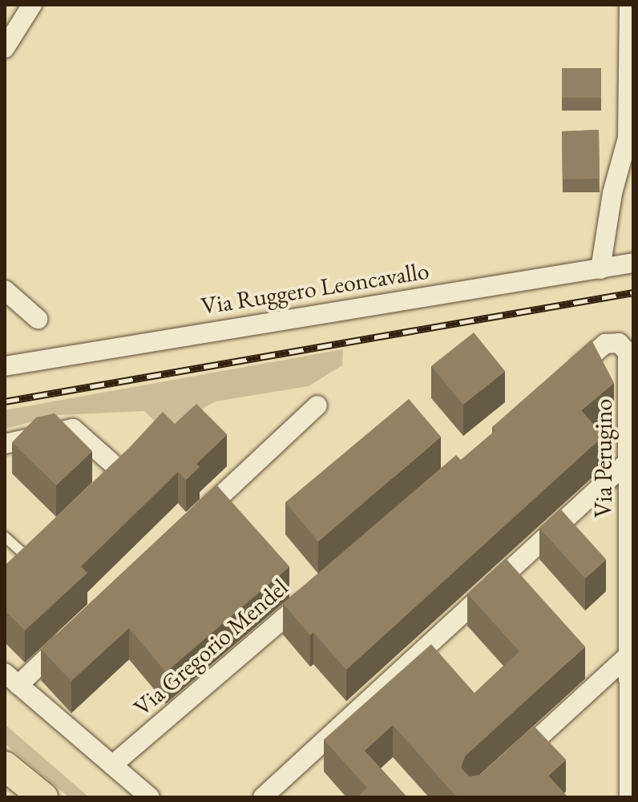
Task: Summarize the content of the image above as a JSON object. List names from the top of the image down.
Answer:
{
  "streets": {
    "street": ["Via Ruggero Leoncavallo", "Via Perugino", "Via Gregorio Mendel"]
  }
}
